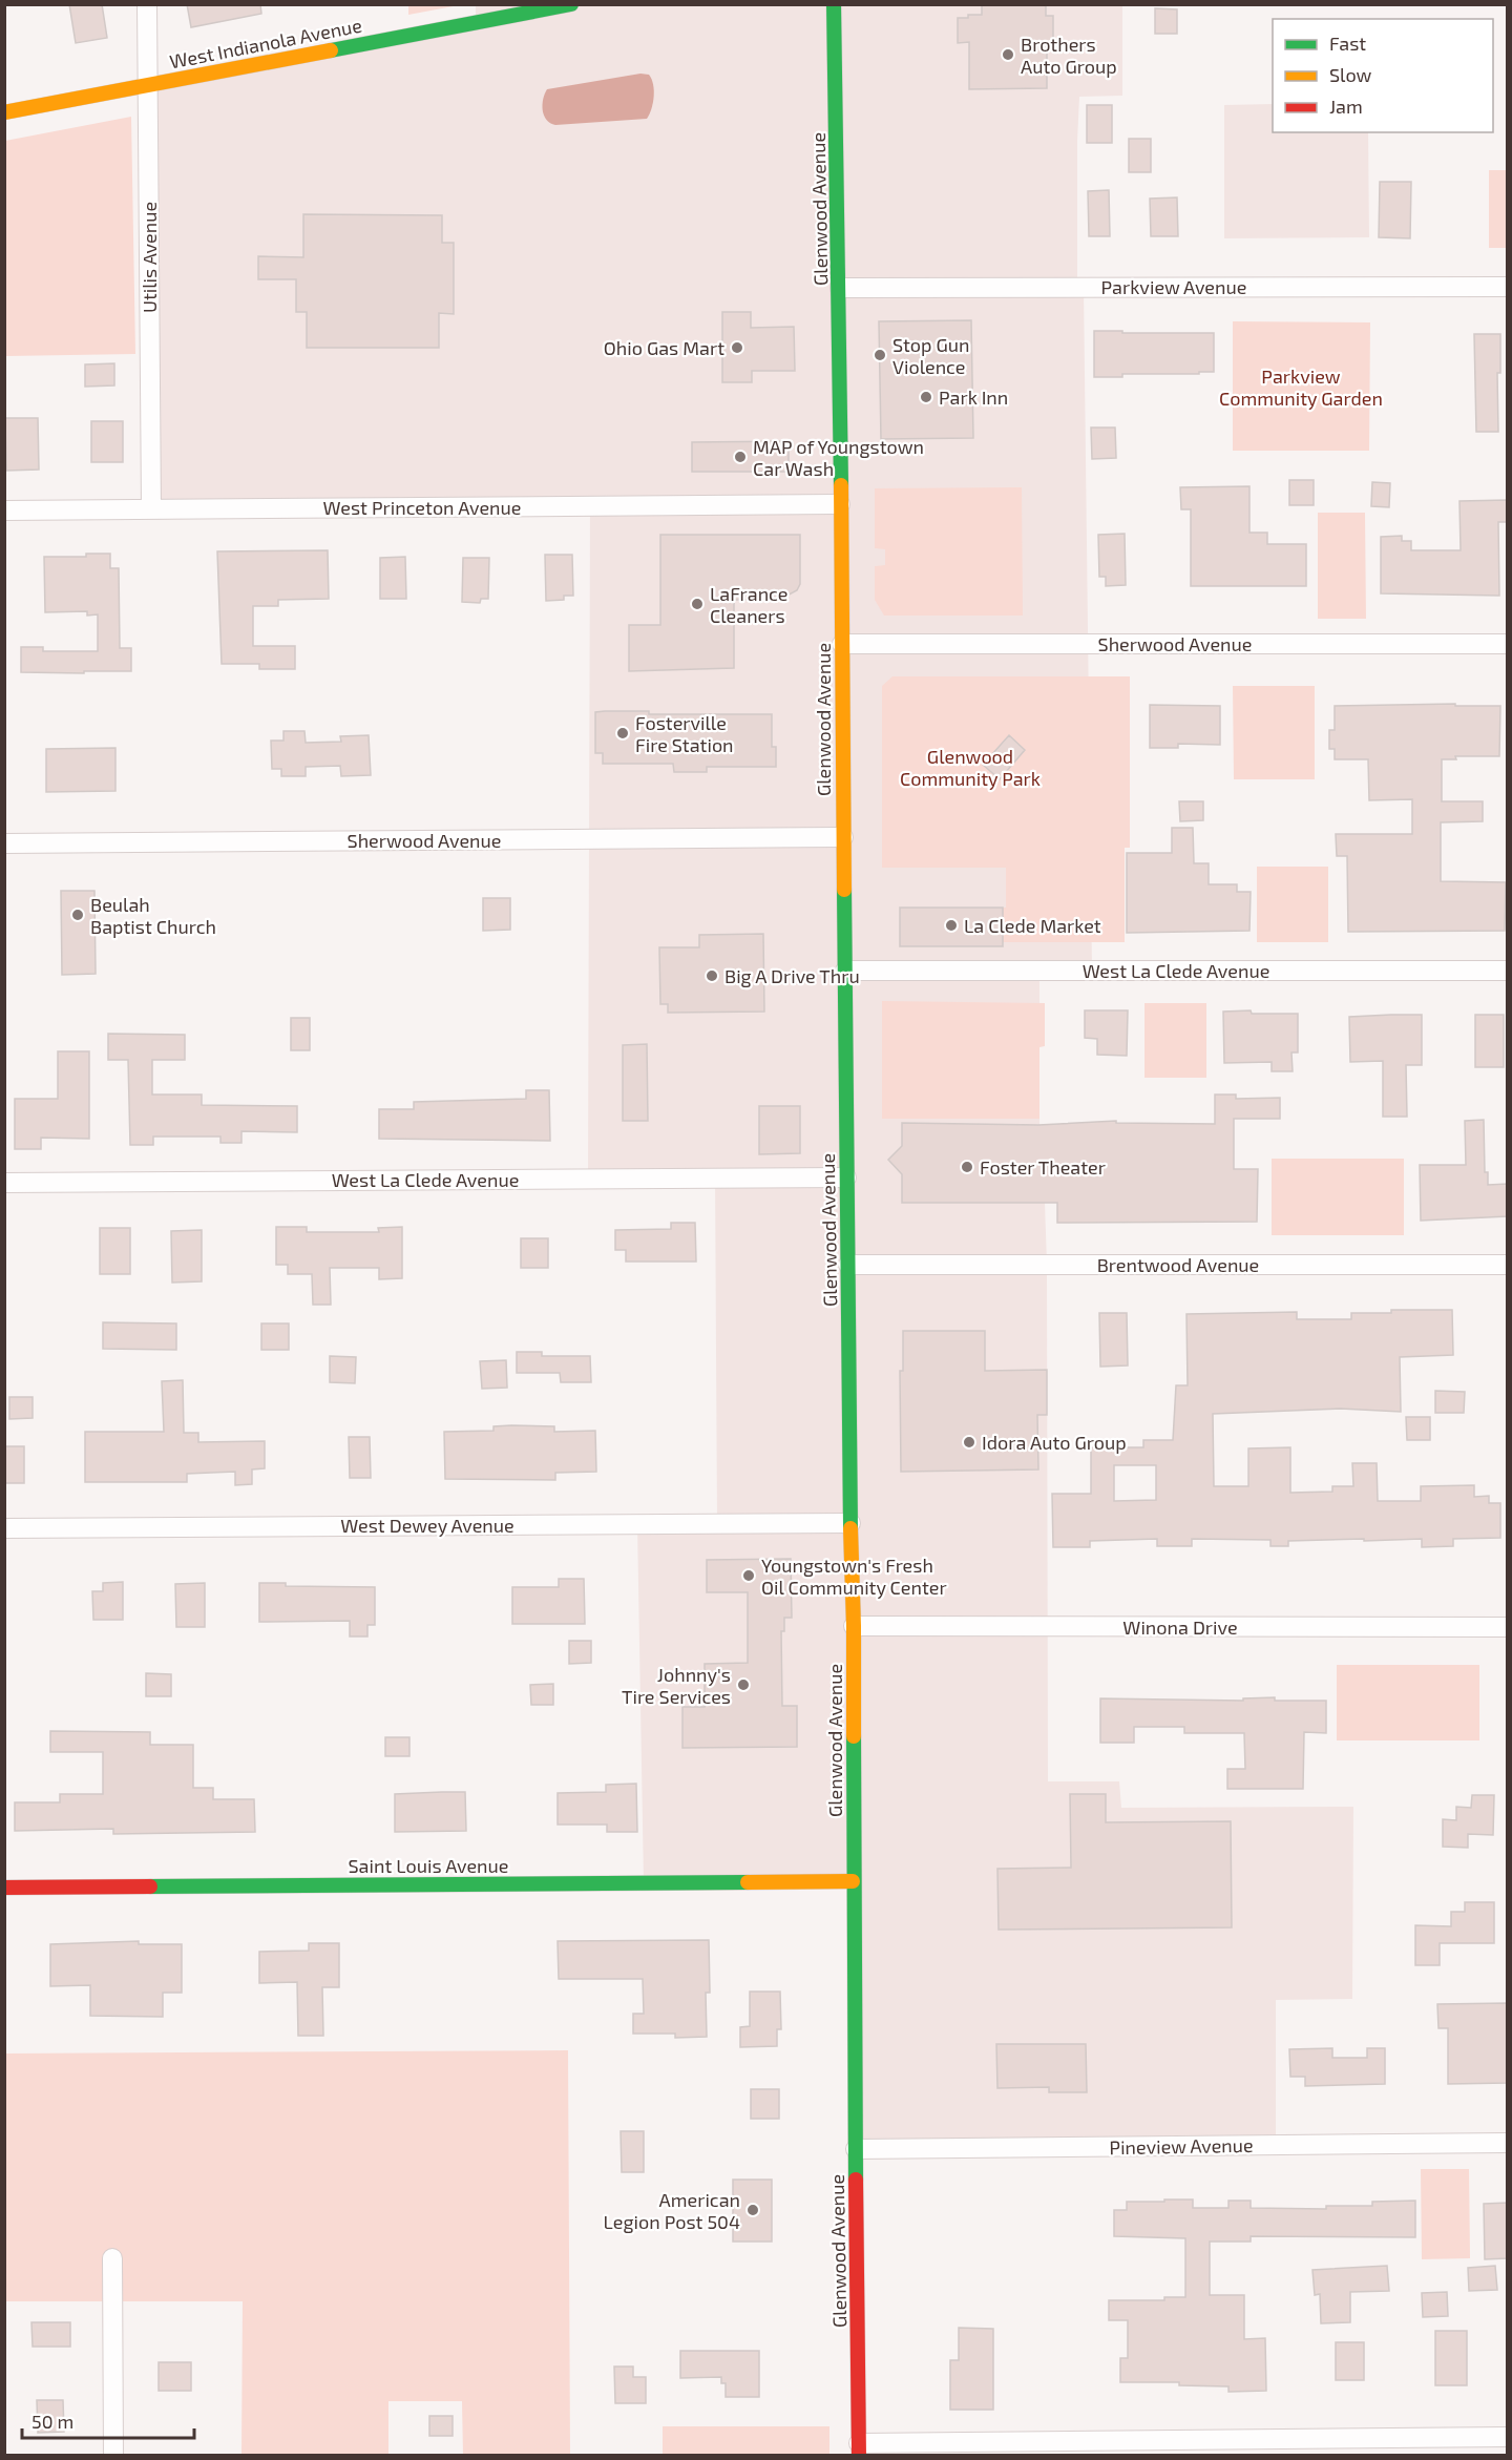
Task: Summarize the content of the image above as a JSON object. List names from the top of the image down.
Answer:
{
  "streets": {
    "main road": ["West Indianola Avenue", "Glenwood Avenue", "Saint Louis Avenue"],
    "street": [
      "Utilis Avenue",
      "Parkview Avenue",
      "West Princeton Avenue",
      "Sherwood Avenue",
      "West La Clede Avenue",
      "Brentwood Avenue",
      "West Dewey Avenue",
      "Winona Drive",
      "Pineview Avenue"
    ]
  },
  "crossings": [
    ["West Indianola Avenue", "Utilis Avenue"],
    ["Glenwood Avenue", "Parkview Avenue"],
    ["Glenwood Avenue", "West Princeton Avenue"],
    ["Glenwood Avenue", "Sherwood Avenue"],
    ["Glenwood Avenue", "West La Clede Avenue"],
    ["Glenwood Avenue", "Brentwood Avenue"],
    ["Glenwood Avenue", "West Dewey Avenue"],
    ["Glenwood Avenue", "Winona Drive"],
    ["Glenwood Avenue", "Saint Louis Avenue"],
    ["Glenwood Avenue", "Pineview Avenue"],
    ["Utilis Avenue", "West Princeton Avenue"]
  ],
  "parks": ["Parkview Community Garden", "Glenwood Community Park"],
  "places": [
    "Brothers Auto Group",
    "Ohio Gas Mart",
    "Stop Gun Violence",
    "Park Inn",
    "MAP of Youngstown Car Wash",
    "LaFrance Cleaners",
    "Fosterville Fire Station",
    "Beulah Baptist Church",
    "La Clede Market",
    "Big A Drive Thru",
    "Foster Theater",
    "Idora Auto Group",
    "Youngstown's Fresh Oil Community Center",
    "Johnny's Tire Services",
    "American Legion Post 504"
  ],
  "legend": ["Fast", "Slow", "Jam"],
  "scale_bar": "50 m"
}
